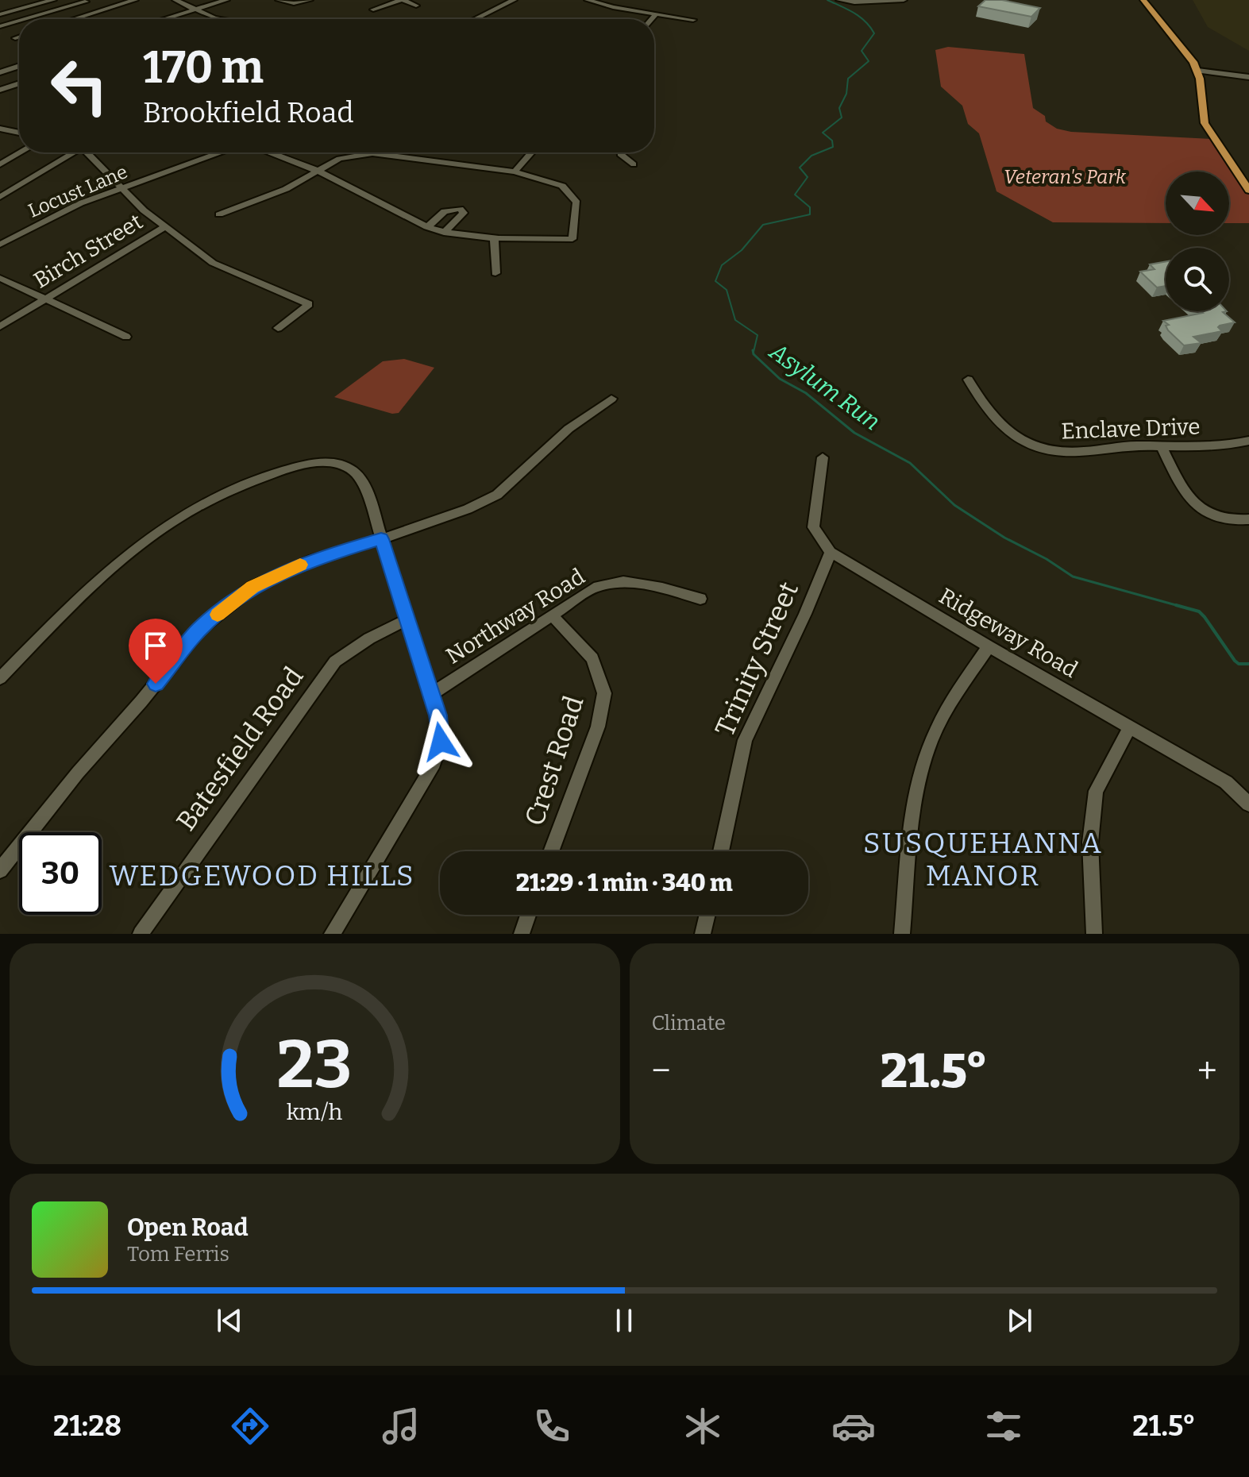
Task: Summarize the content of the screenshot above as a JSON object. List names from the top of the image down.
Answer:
{
  "streets": {
    "street": [
      "Locust Lane",
      "Birch Street",
      "Enclave Drive",
      "Northway Road",
      "Ridgeway Road",
      "Trinity Street",
      "Batesfield Road",
      "Crest Road"
    ]
  },
  "crossings": [
    ["Northway Road", "Crest Road"],
    ["Ridgeway Road", "Trinity Street"]
  ],
  "districts": ["SUSQUEHANNA MANOR", "WEDGEWOOD HILLS"],
  "water": ["Asylum Run"],
  "parks": ["Veteran's Park"],
  "north": "bottom right",
  "page": {
    "turn": ["170 m", "Brookfield Road"],
    "limit": "30",
    "trip": "21:29 · 1 min · 340 m",
    "tile": "Climate",
    "heat": ["−", "21.5°", "+"],
    "song": ["Open Road", "Tom Ferris"],
    "tabs": ["21:28", "21.5°"],
    "gauge": ["23", "km/h"]
  }
}
